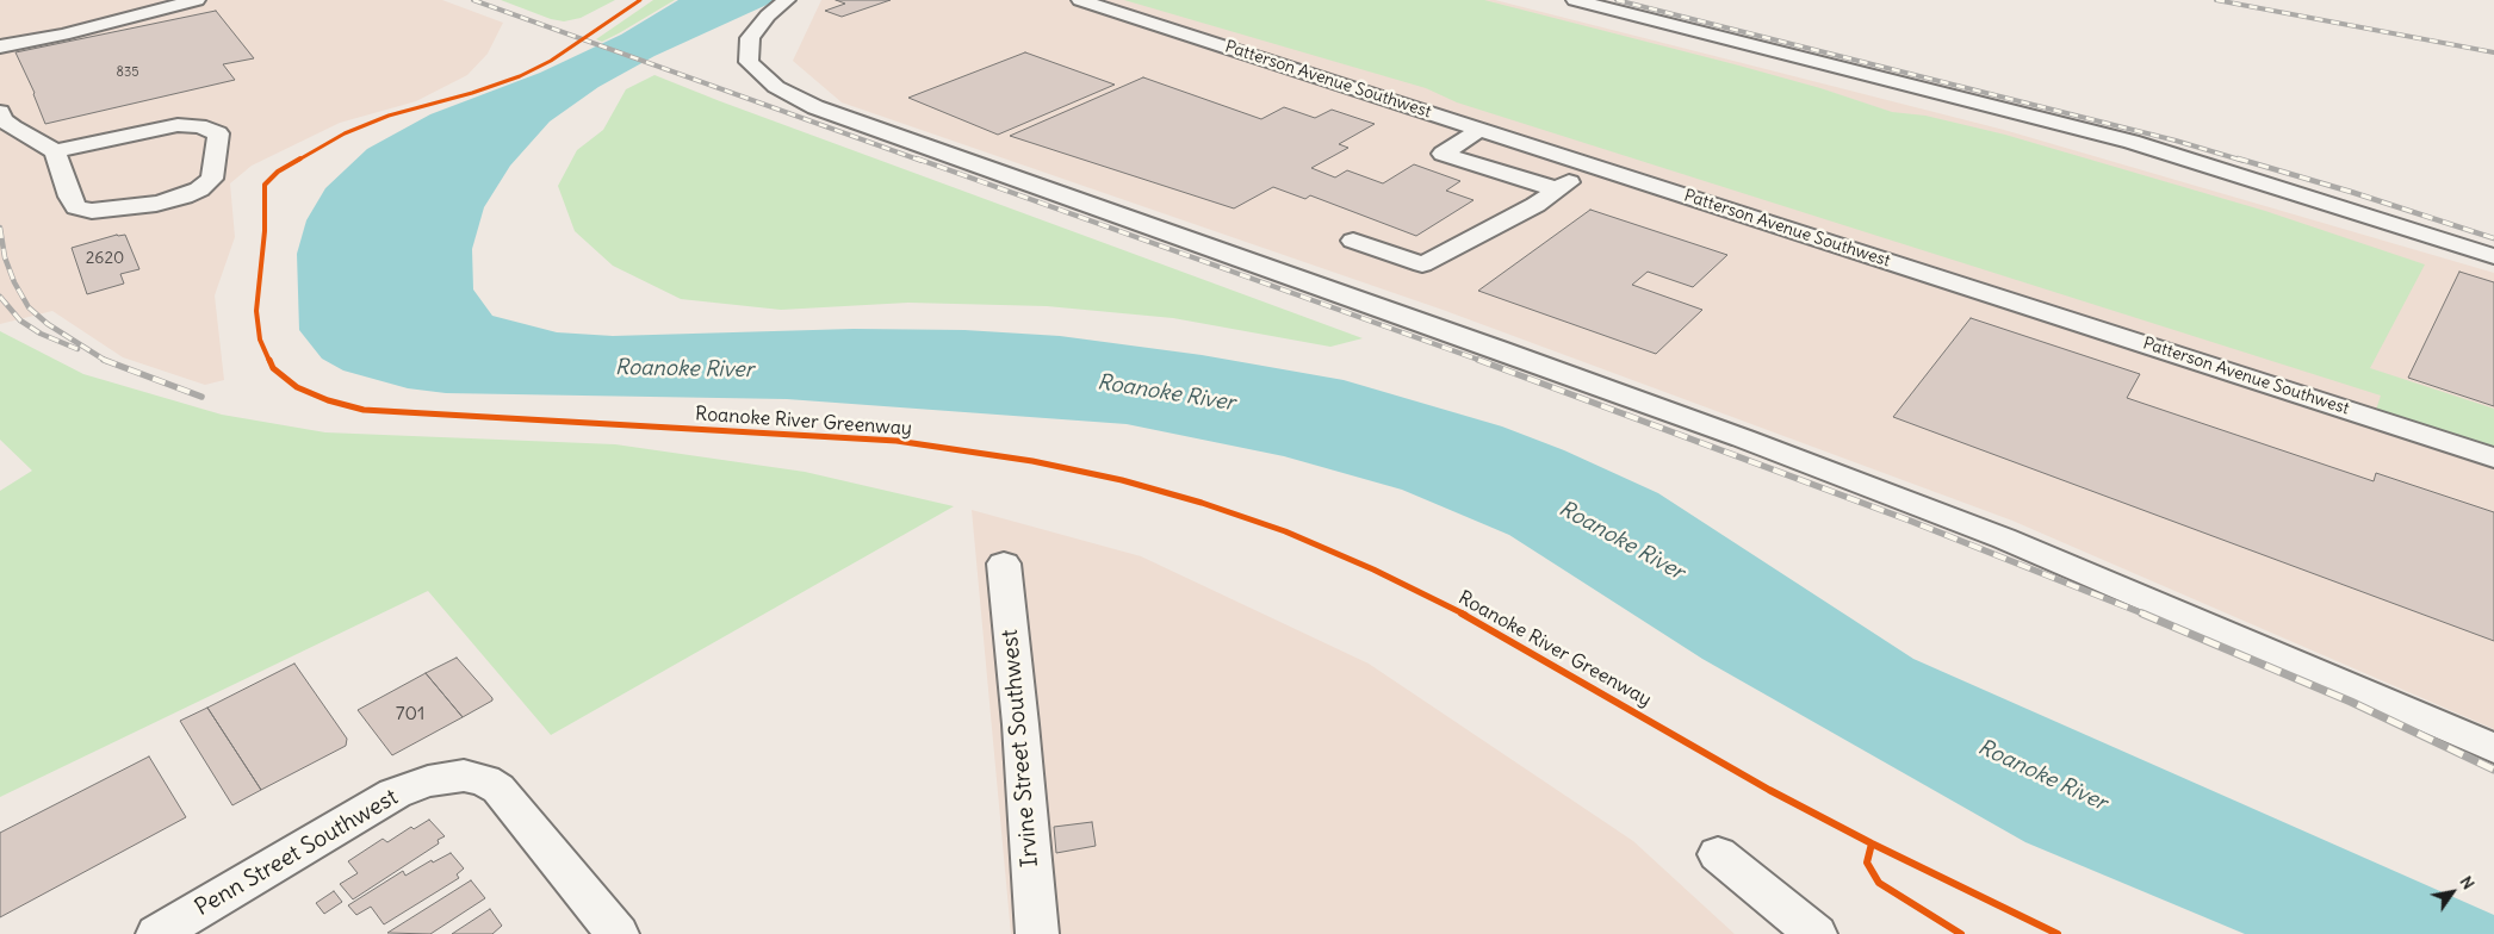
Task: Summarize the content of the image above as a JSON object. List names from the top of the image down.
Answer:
{
  "streets": {
    "street": ["Patterson Avenue Southwest", "Irvine Street Southwest", "Penn Street Southwest"],
    "cycle path": ["Roanoke River Greenway"]
  },
  "water": ["Roanoke River"],
  "house_numbers": ["835", "2620", "701"],
  "north": "top right"
}
